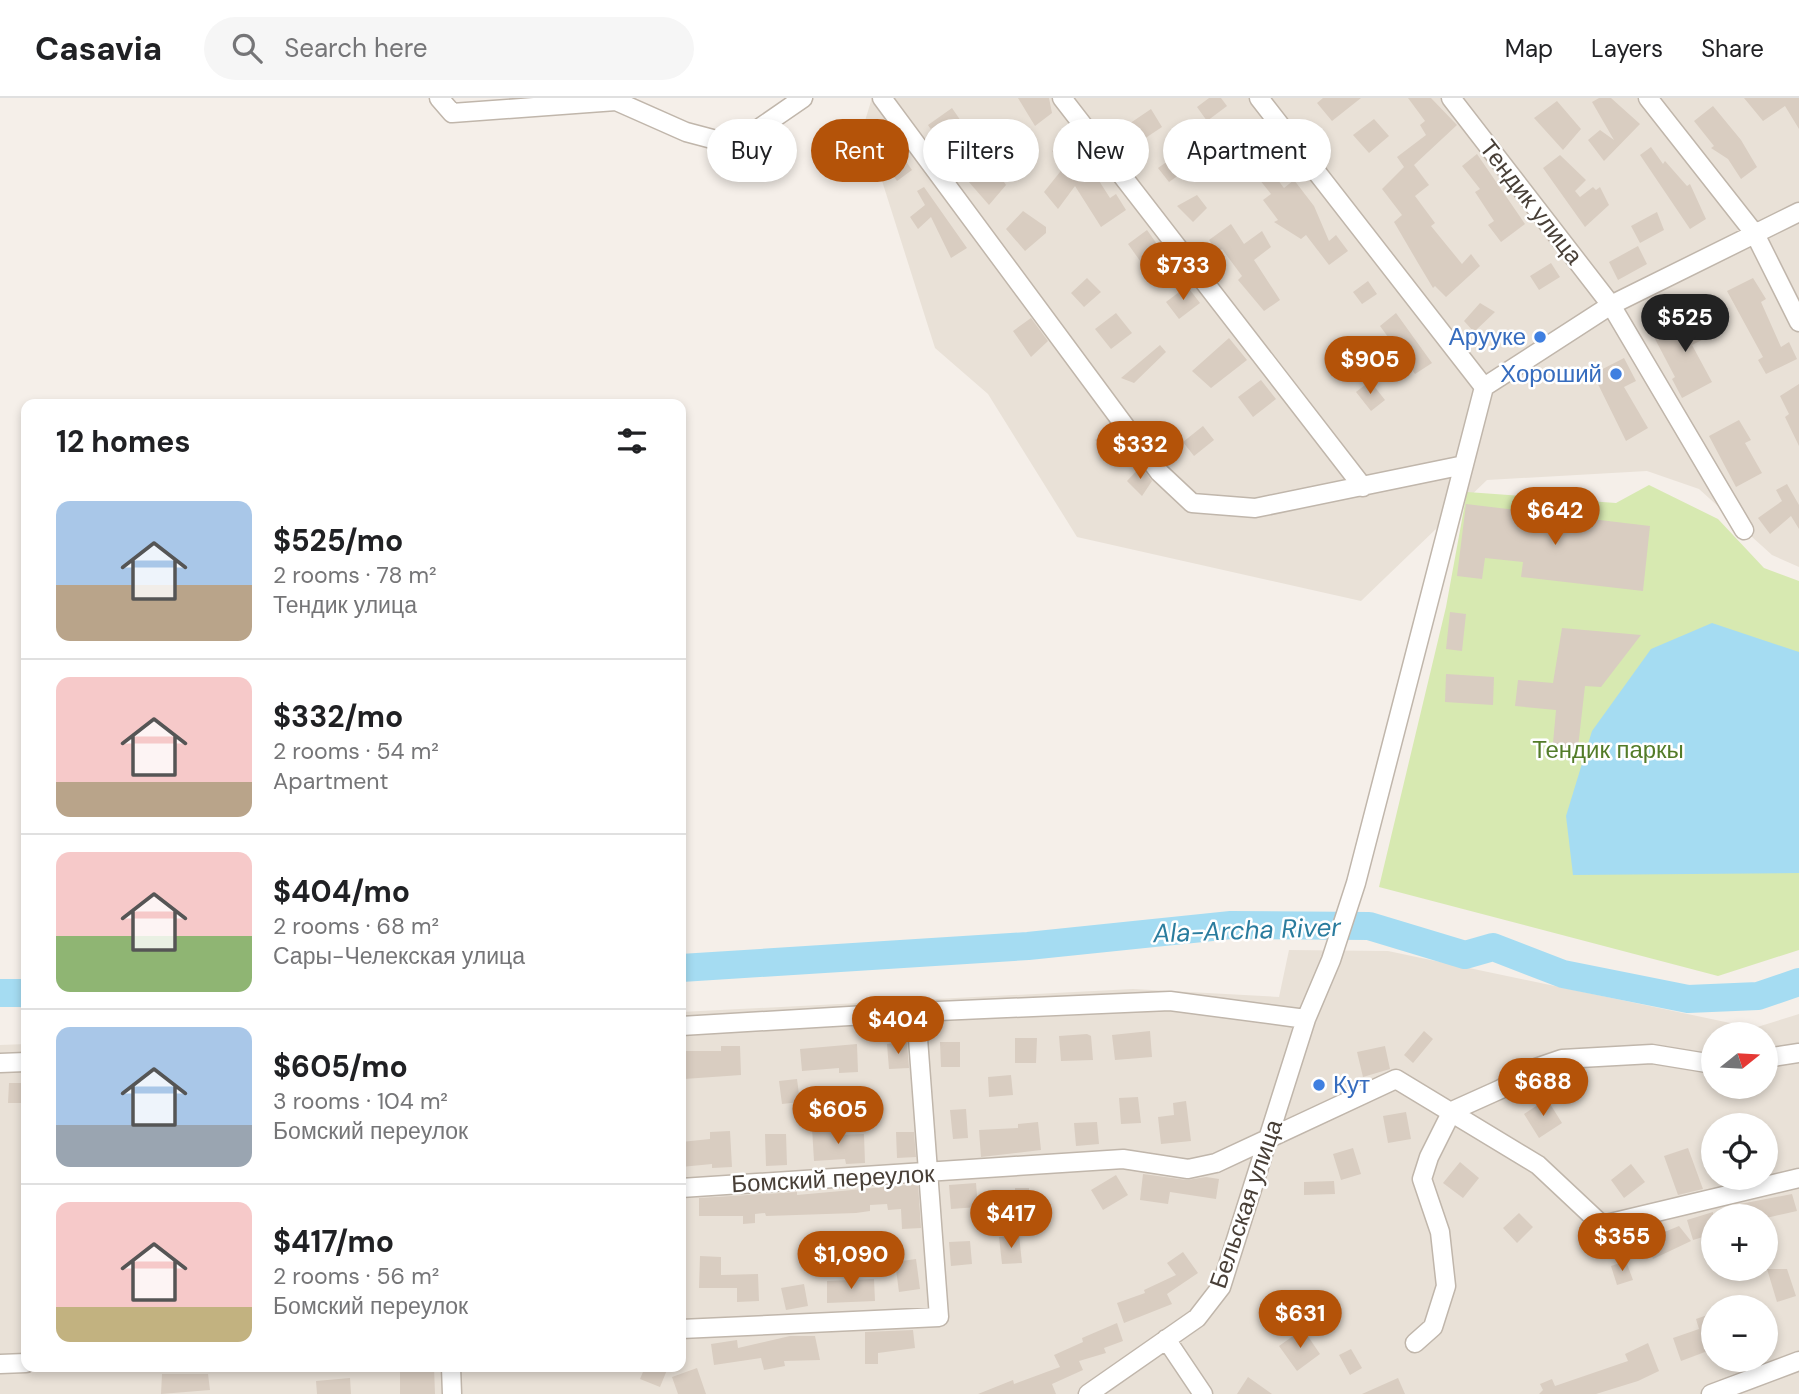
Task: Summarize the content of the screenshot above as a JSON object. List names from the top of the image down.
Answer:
{
  "streets": {
    "street": ["Тендик улица", "Бомский переулок", "Бельская улица"]
  },
  "crossings": [
    ["Бомский переулок", "Бельская улица"]
  ],
  "water": ["Ala-Archa River"],
  "parks": ["Тендик паркы"],
  "places": ["Арууке", "Хороший", "Кут"],
  "north": "right",
  "page": {
    "header": "Casavia",
    "search": "Search here",
    "nav": ["Map", "Layers", "Share"],
    "chip": [
      "Buy",
      "Rent",
      "Filters",
      "New",
      "Apartment"
    ],
    "price": [
      "$733",
      "$525",
      "$905",
      "$332",
      "$642",
      "$404",
      "$688",
      "$605",
      "$417",
      "$355",
      "$1,090",
      "$631"
    ],
    "heading": "12 homes",
    "list": [
      {
        "name": "$525/mo",
        "note": "2 rooms · 78 m² · Тендик улица"
      },
      {
        "name": "$332/mo",
        "note": "2 rooms · 54 m² · Apartment"
      },
      {
        "name": "$404/mo",
        "note": "2 rooms · 68 m² · Сары-Челекская улица"
      },
      {
        "name": "$605/mo",
        "note": "3 rooms · 104 m² · Бомский переулок"
      },
      {
        "name": "$417/mo",
        "note": "2 rooms · 56 m² · Бомский переулок"
      }
    ],
    "map_buttons": ["+", "−"]
  }
}
